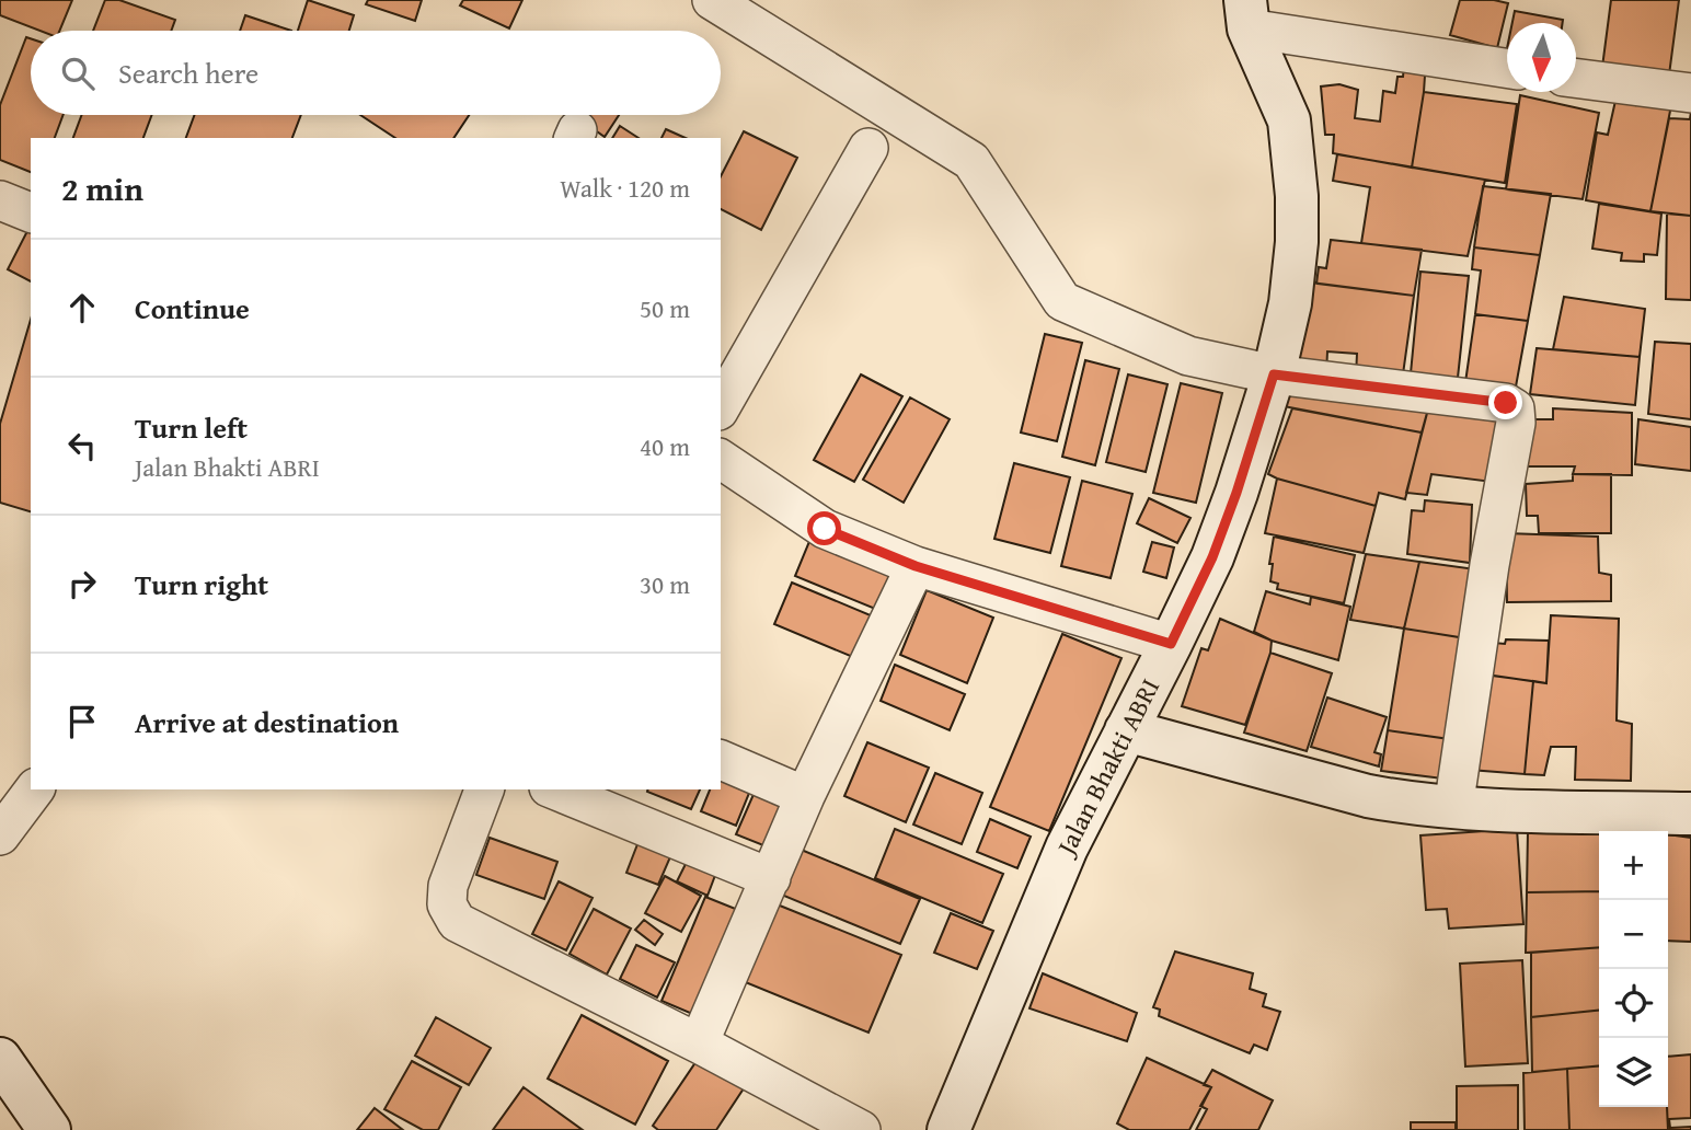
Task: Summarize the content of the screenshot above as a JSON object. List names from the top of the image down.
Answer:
{
  "streets": {
    "street": ["Jalan Bhakti ABRI"]
  },
  "north": "bottom",
  "page": {
    "search": "Search here",
    "heading": ["2 min", "Walk · 120 m"],
    "list": [
      ["Continue", "50 m"],
      ["Turn left", "Jalan Bhakti ABRI", "40 m"],
      ["Turn right", "30 m"],
      "Arrive at destination"
    ],
    "map_buttons": ["+", "−"]
  }
}
